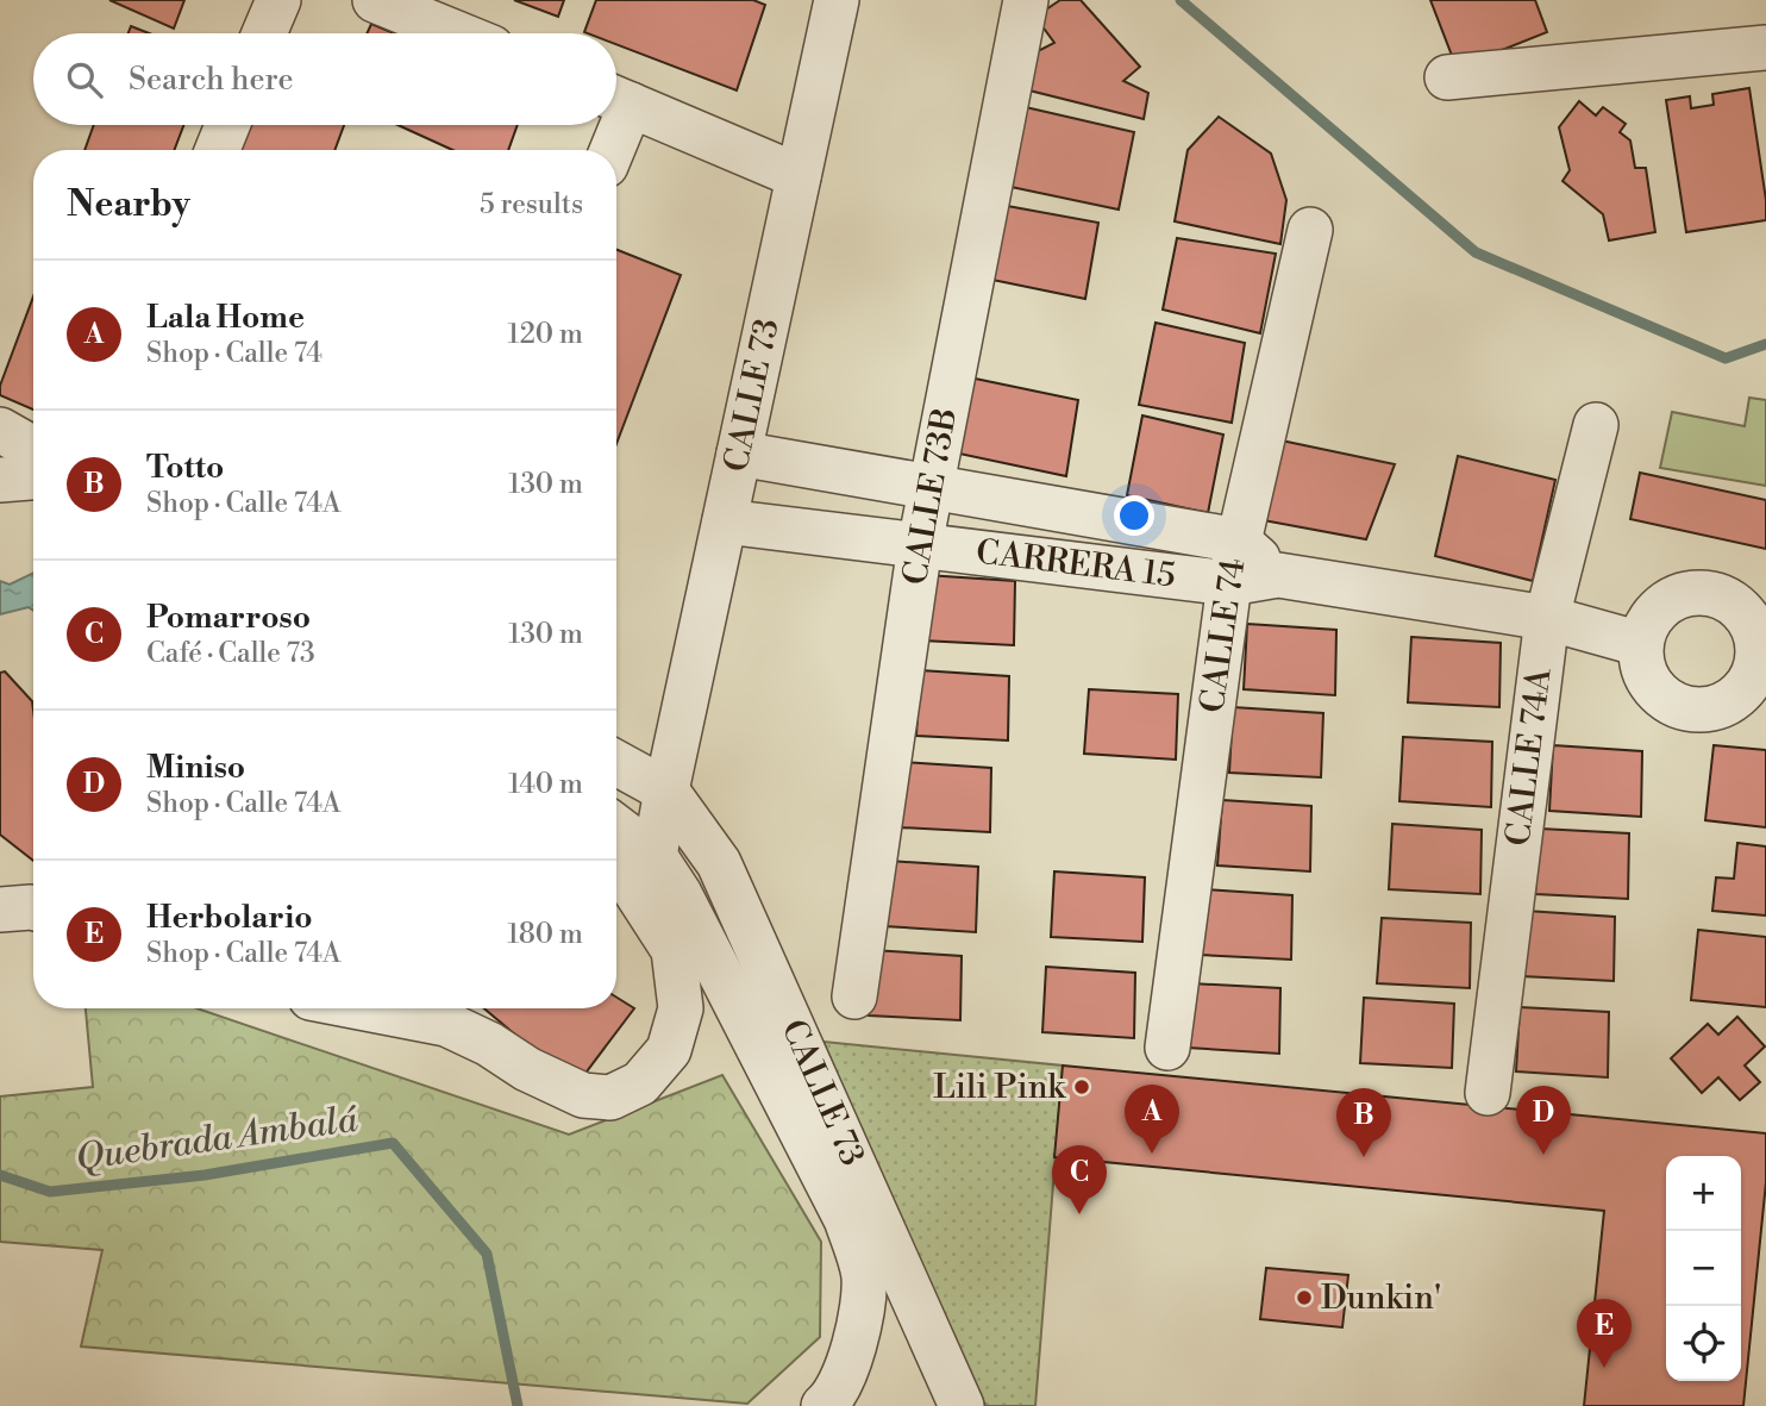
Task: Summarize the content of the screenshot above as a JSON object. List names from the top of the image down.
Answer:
{
  "streets": {
    "street": [
      "CALLE 73",
      "CALLE 73B",
      "CARRERA 15",
      "CALLE 74",
      "CALLE 74A"
    ]
  },
  "crossings": [
    ["CALLE 73", "CARRERA 15"],
    ["CALLE 73B", "CARRERA 15"],
    ["CARRERA 15", "CALLE 74"],
    ["CARRERA 15", "CALLE 74A"]
  ],
  "water": ["Quebrada Ambalá"],
  "places": ["Lili Pink", "Dunkin'"],
  "page": {
    "search": "Search here",
    "heading": ["Nearby", "5 results"],
    "list": [
      {
        "mark": "A",
        "name": "Lala Home",
        "note": "Shop · Calle 74",
        "value": "120 m"
      },
      {
        "mark": "B",
        "name": "Totto",
        "note": "Shop · Calle 74A",
        "value": "130 m"
      },
      {
        "mark": "C",
        "name": "Pomarroso",
        "note": "Café · Calle 73",
        "value": "130 m"
      },
      {
        "mark": "D",
        "name": "Miniso",
        "note": "Shop · Calle 74A",
        "value": "140 m"
      },
      {
        "mark": "E",
        "name": "Herbolario",
        "note": "Shop · Calle 74A",
        "value": "180 m"
      }
    ],
    "pins": [
      "A",
      "D",
      "B",
      "C",
      "E"
    ],
    "map_buttons": ["+", "−"]
  }
}
